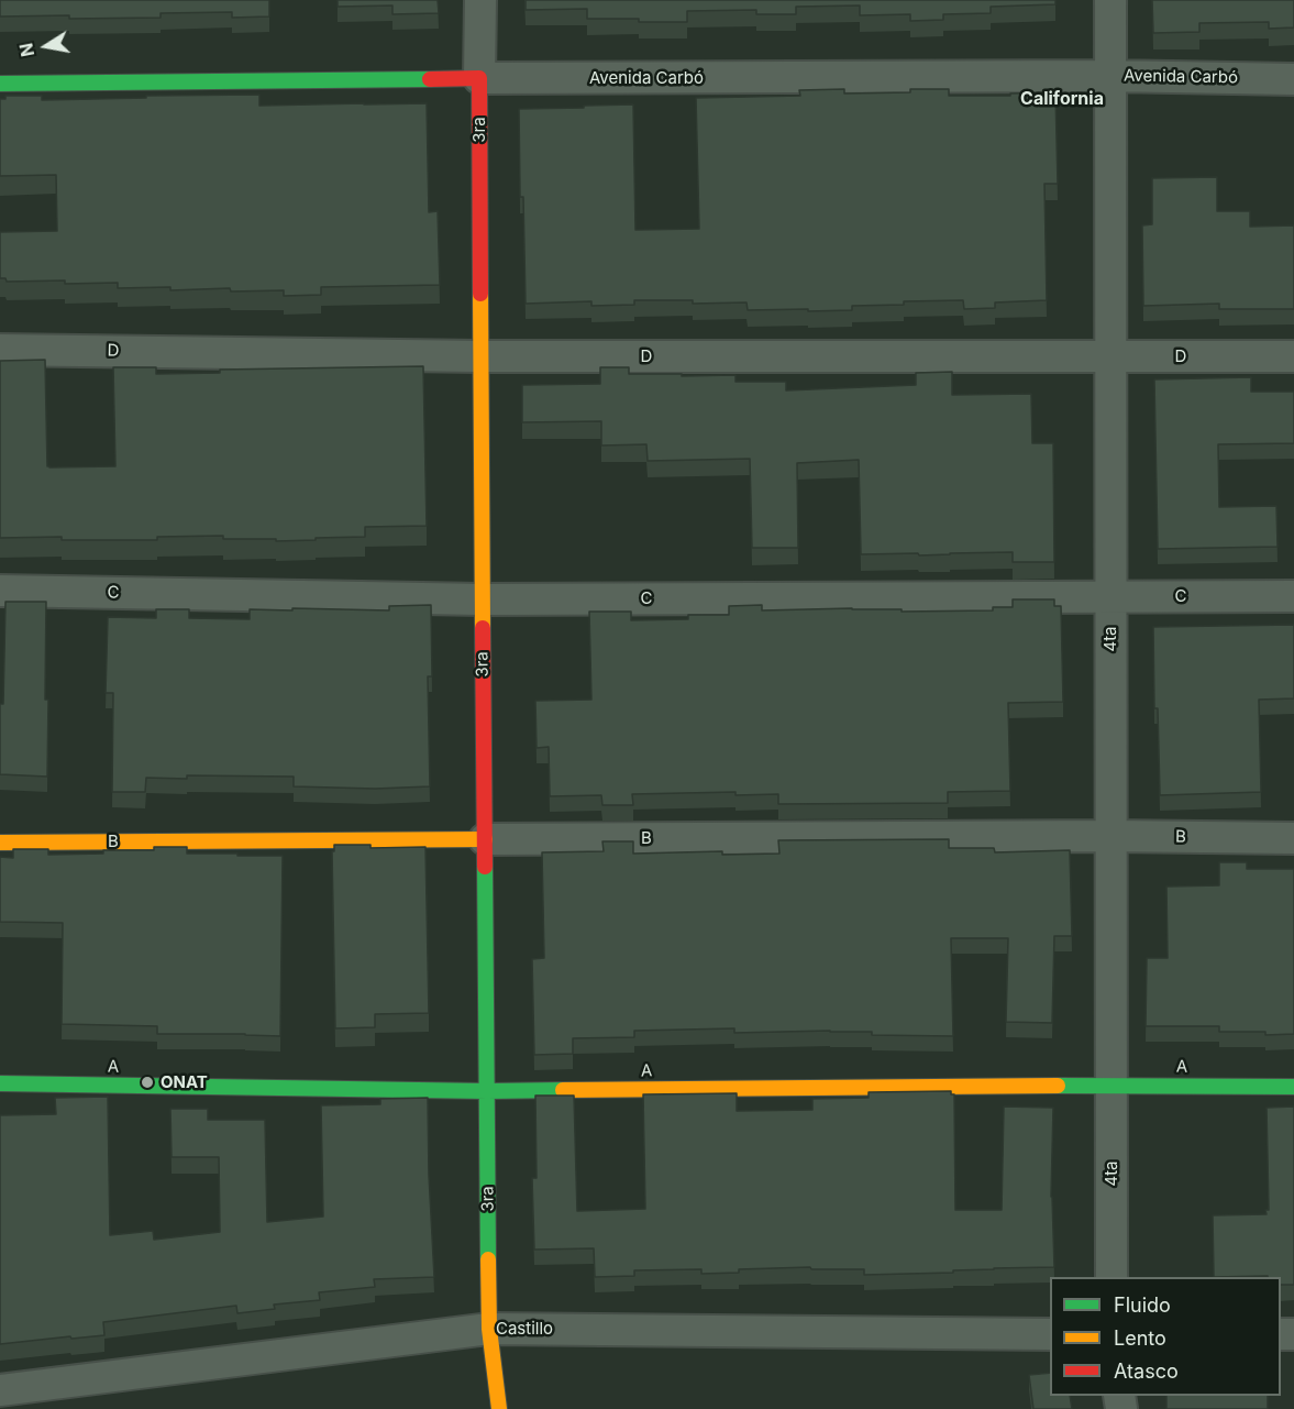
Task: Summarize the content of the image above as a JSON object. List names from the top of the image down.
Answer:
{
  "streets": {
    "street": [
      "Avenida Carbó",
      "3ra",
      "D",
      "C",
      "4ta",
      "B",
      "A",
      "Castillo"
    ]
  },
  "crossings": [
    ["Avenida Carbó", "3ra"],
    ["Avenida Carbó", "4ta"],
    ["3ra", "D"],
    ["3ra", "C"],
    ["3ra", "B"],
    ["3ra", "A"],
    ["3ra", "Castillo"],
    ["D", "4ta"],
    ["C", "4ta"],
    ["4ta", "B"],
    ["4ta", "A"]
  ],
  "districts": ["California"],
  "places": ["ONAT"],
  "legend": ["Fluido", "Lento", "Atasco"],
  "north": "left"
}
